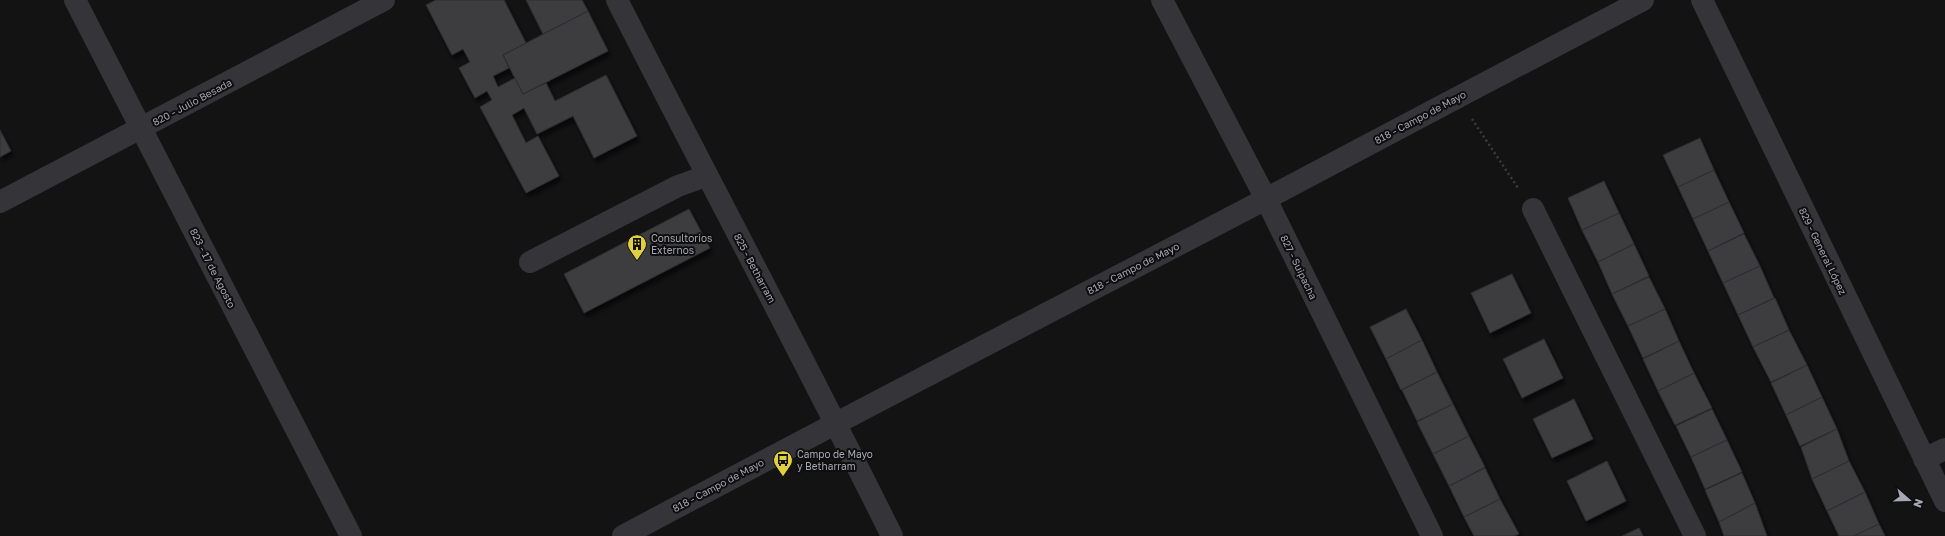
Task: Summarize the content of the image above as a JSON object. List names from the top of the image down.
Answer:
{
  "streets": {
    "street": [
      "820 - Julio Besada",
      "818 - Campo de Mayo",
      "829 - General López",
      "827 - Suipacha",
      "823 - 17 de Agosto",
      "825 - Betharram"
    ]
  },
  "crossings": [
    ["820 - Julio Besada", "823 - 17 de Agosto"],
    ["818 - Campo de Mayo", "827 - Suipacha"],
    ["818 - Campo de Mayo", "825 - Betharram"]
  ],
  "places": {
    "building": ["Consultorios Externos"],
    "bus stop": ["Campo de Mayo y Betharram"]
  },
  "north": "right"
}
